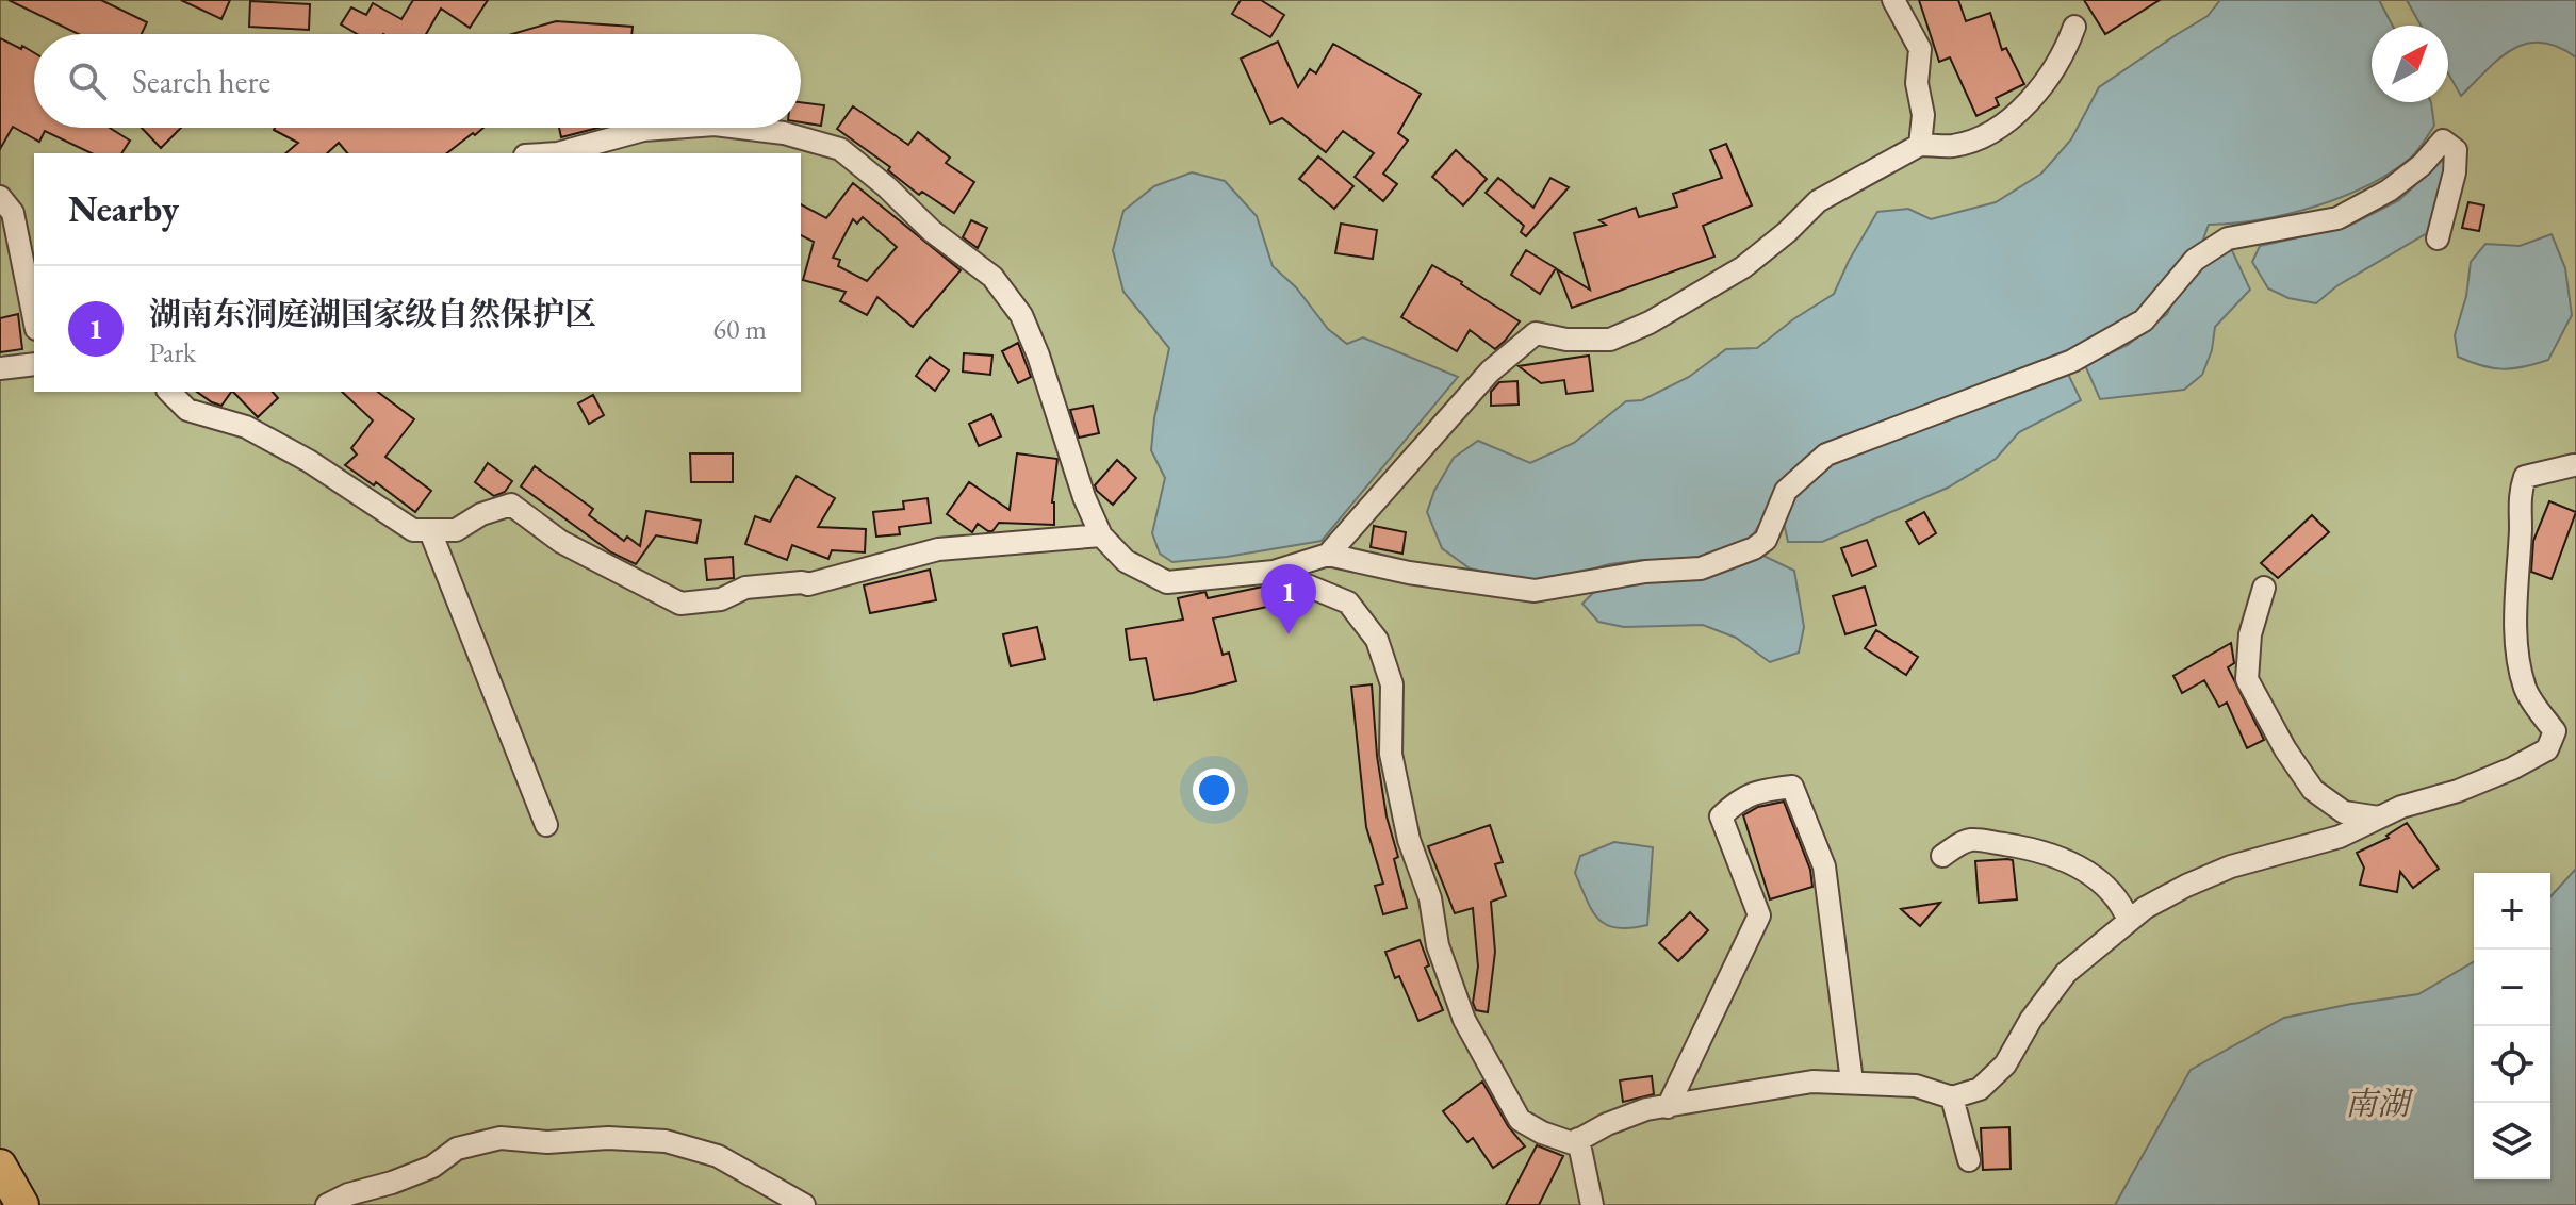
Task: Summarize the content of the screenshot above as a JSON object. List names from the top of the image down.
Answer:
{
  "water": ["南湖"],
  "north": "top right",
  "page": {
    "search": "Search here",
    "heading": "Nearby",
    "list": [
      {
        "mark": "1",
        "name": "湖南东洞庭湖国家级自然保护区",
        "note": "Park",
        "value": "60 m"
      }
    ],
    "pins": "1",
    "map_buttons": ["+", "−"]
  }
}
